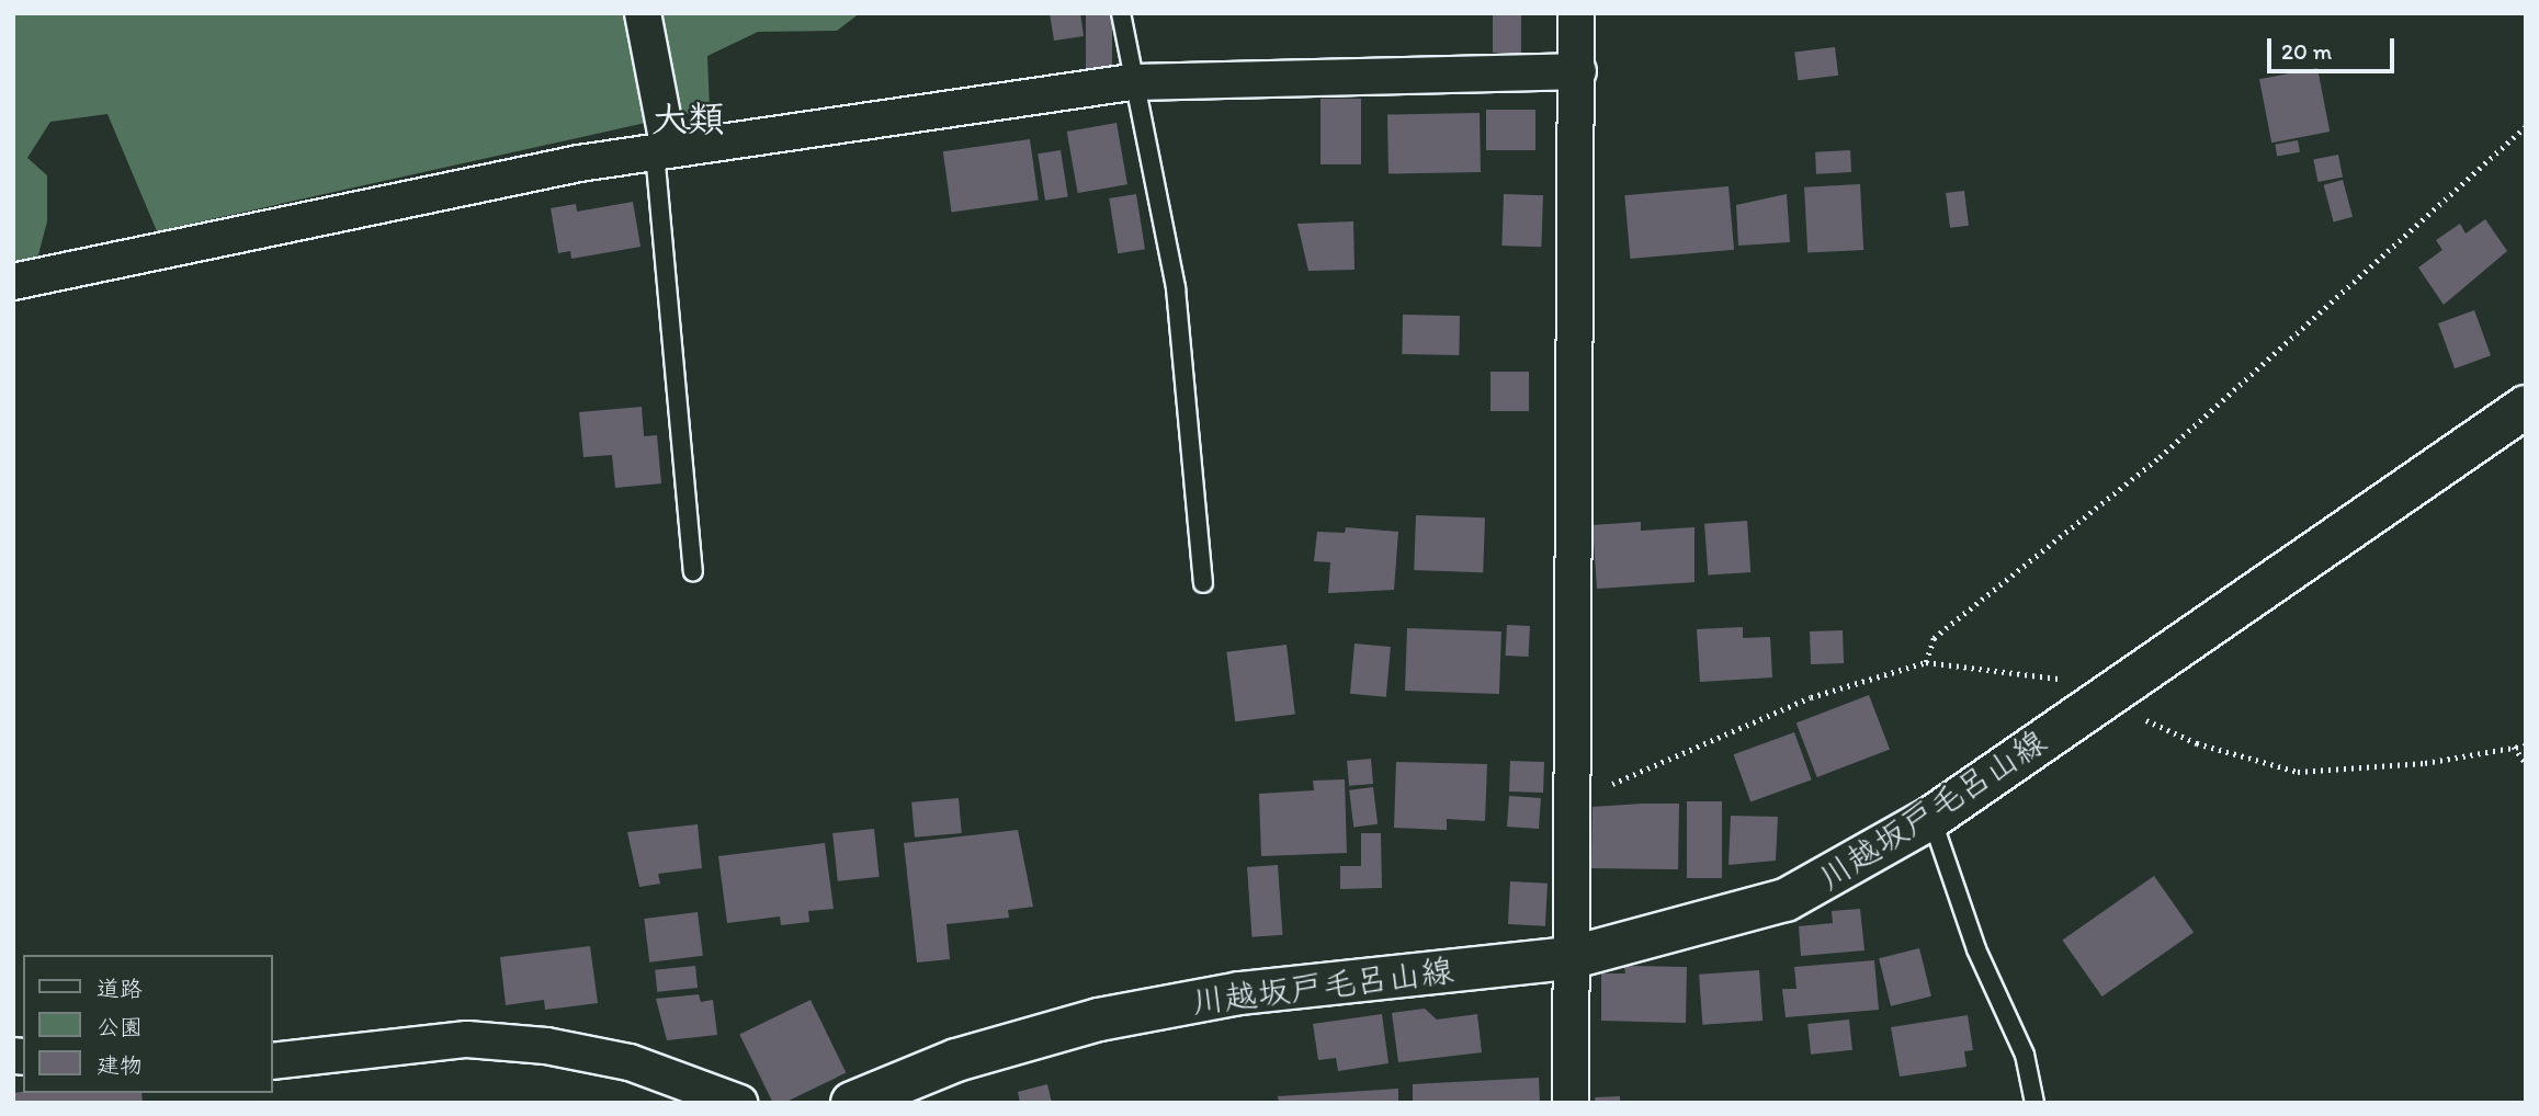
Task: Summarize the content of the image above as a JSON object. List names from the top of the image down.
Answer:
{
  "streets": {
    "main road": ["川越坂戸毛呂山線"]
  },
  "districts": ["大類"],
  "legend": ["道路", "公園", "建物"],
  "scale_bar": "20 m"
}
